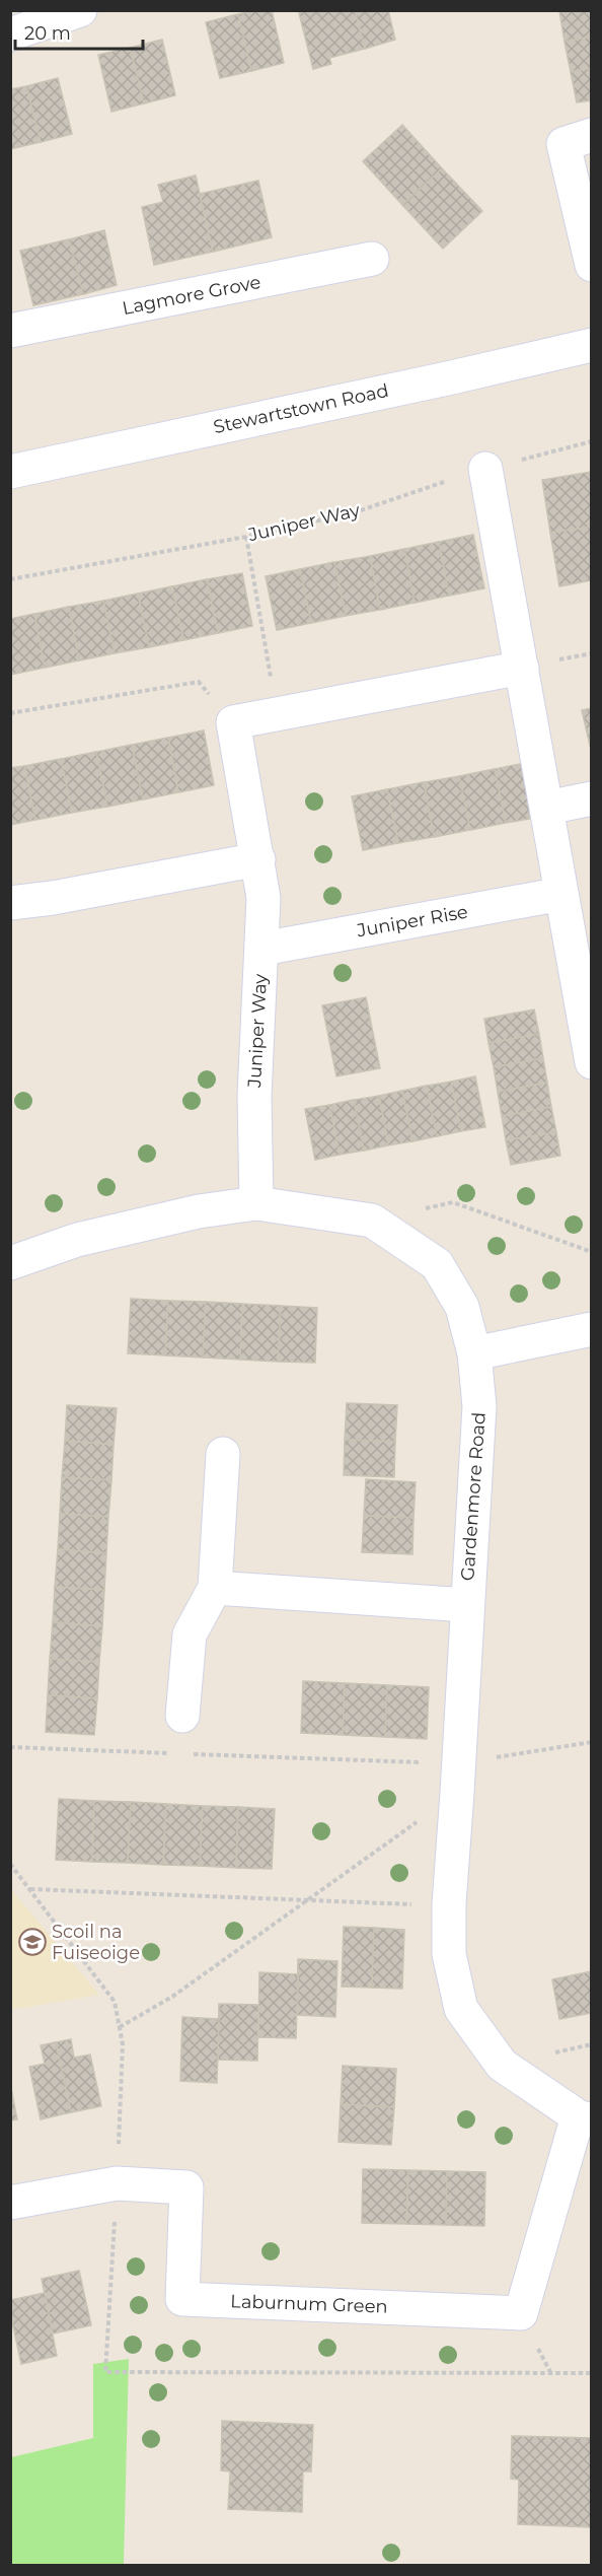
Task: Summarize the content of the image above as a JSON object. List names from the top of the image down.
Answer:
{
  "streets": {
    "street": [
      "Lagmore Grove",
      "Stewartstown Road",
      "Juniper Way",
      "Juniper Rise",
      "Gardenmore Road",
      "Laburnum Green"
    ]
  },
  "crossings": [
    ["Juniper Way", "Juniper Rise"],
    ["Juniper Way", "Gardenmore Road"],
    ["Gardenmore Road", "Laburnum Green"]
  ],
  "places": {
    "school or university": ["Scoil na Fuiseoige"]
  },
  "scale_bar": "20 m"
}
